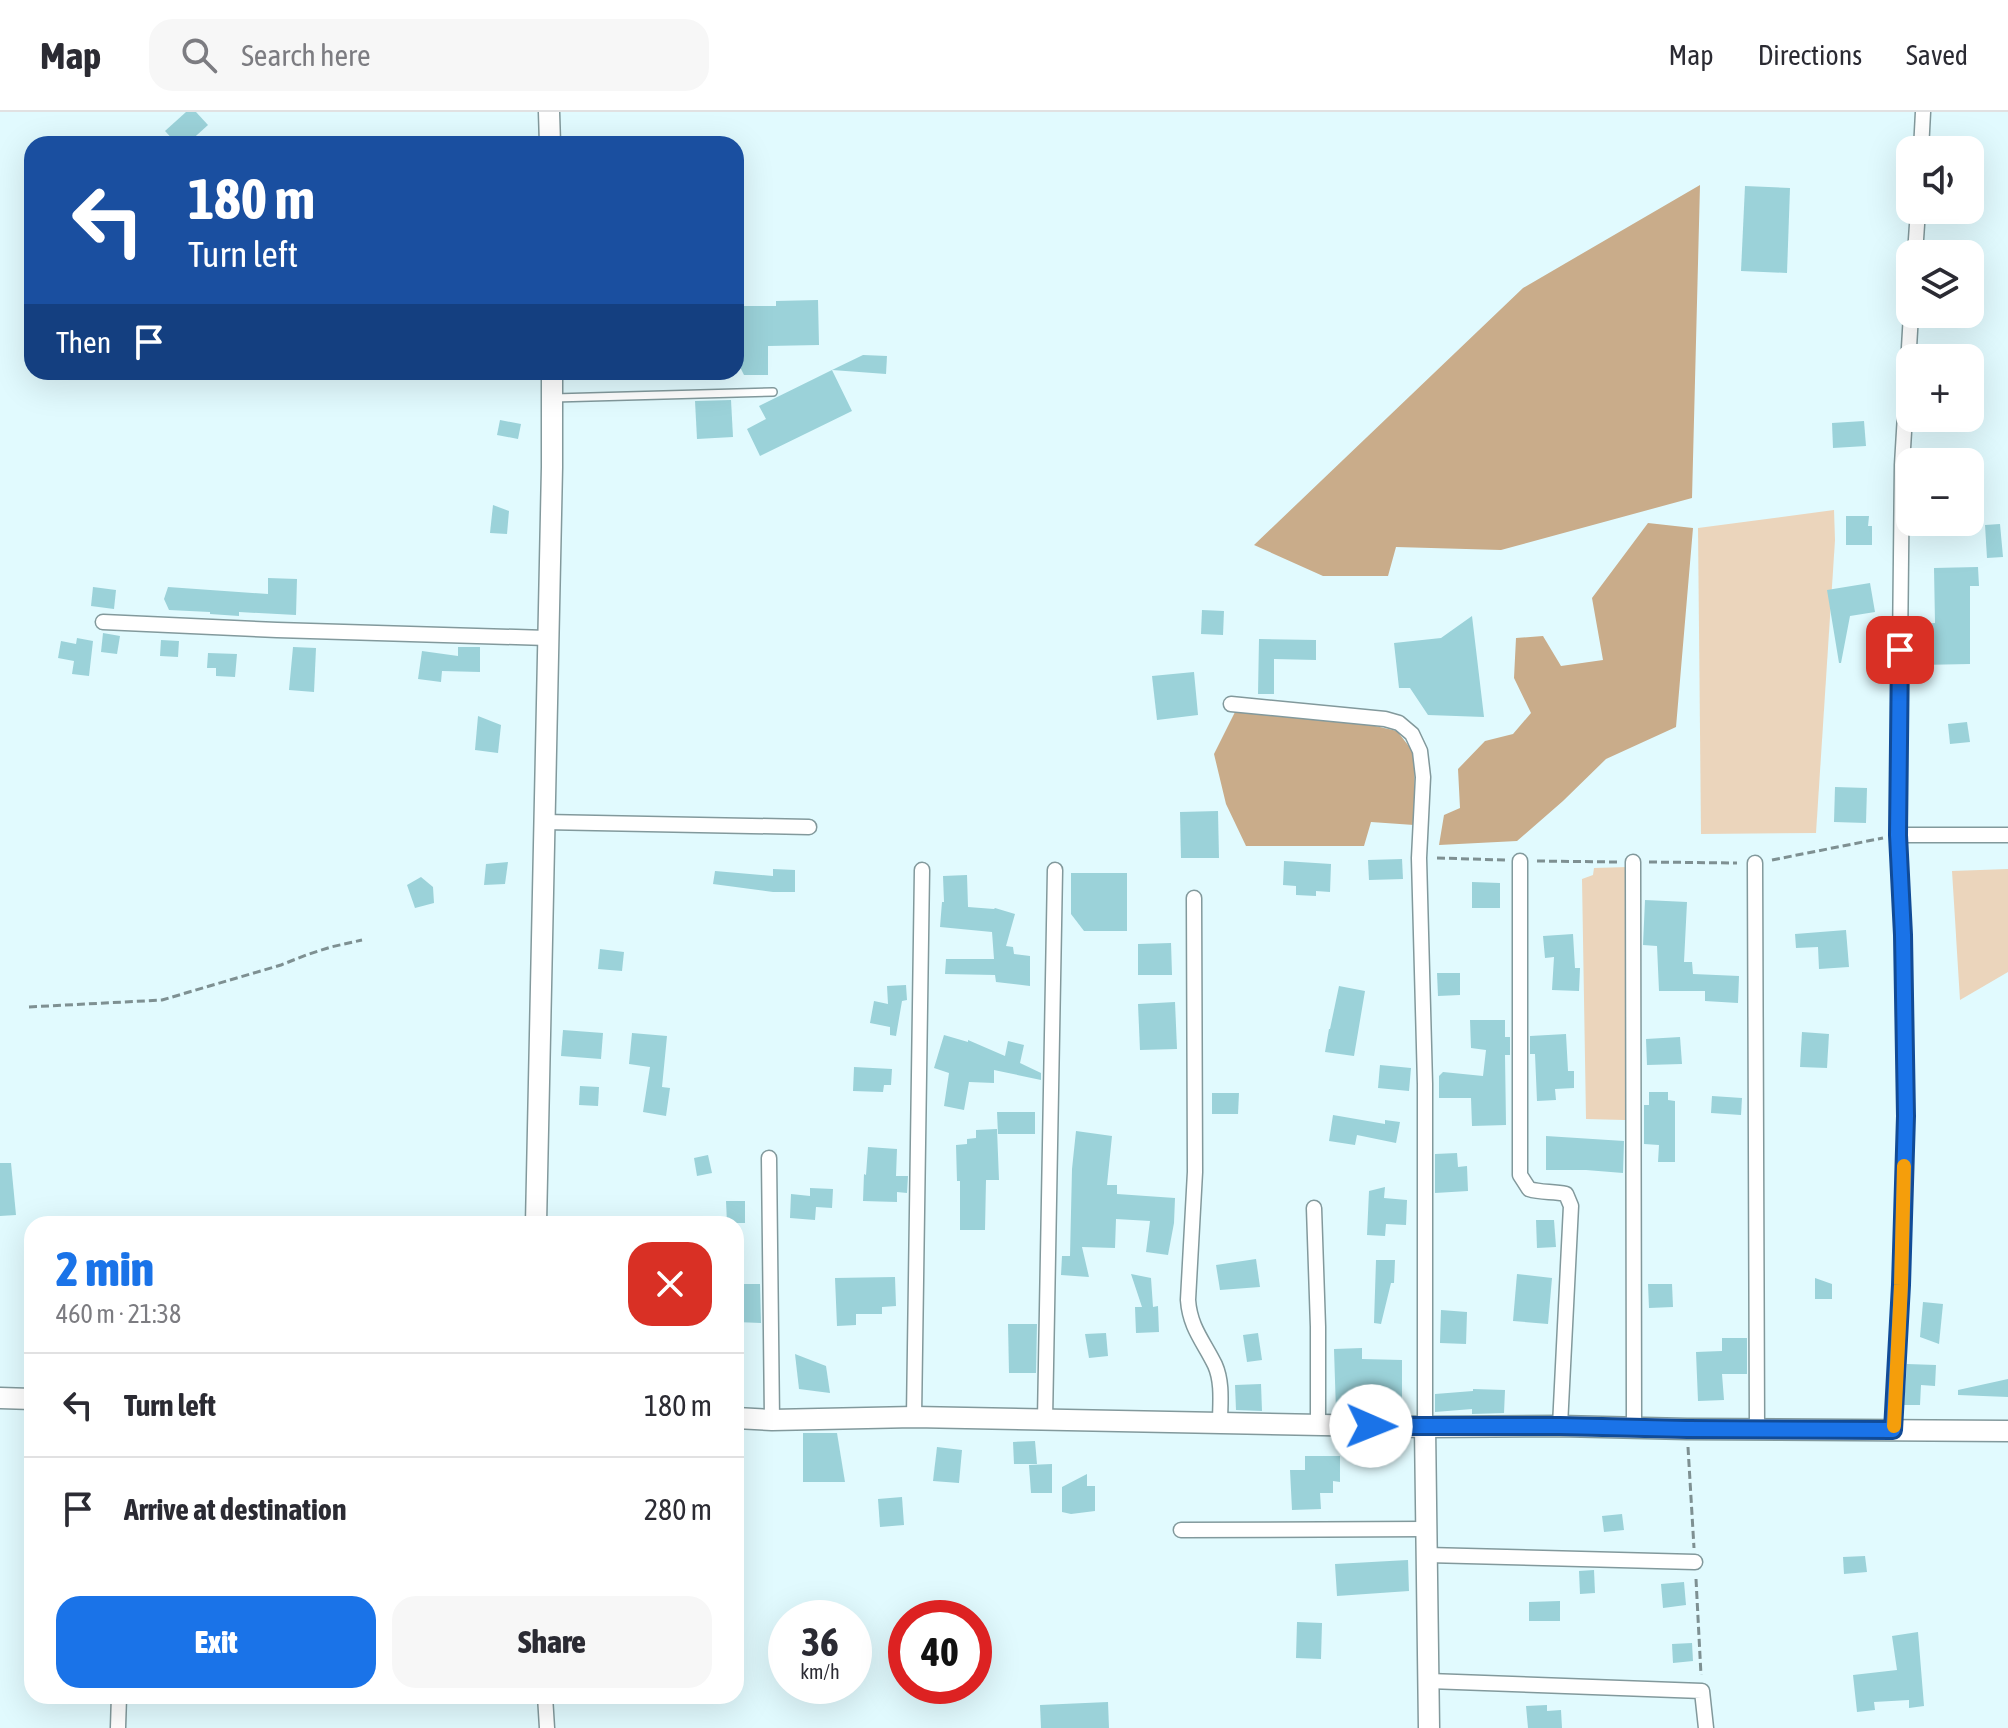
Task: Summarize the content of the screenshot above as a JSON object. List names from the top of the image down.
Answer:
{
  "page": {
    "header": "Map",
    "search": "Search here",
    "nav": ["Map", "Directions", "Saved"],
    "map_buttons": ["+", "−"],
    "turn": ["180 m", "Turn left"],
    "then": "Then",
    "heading": ["2 min", "460 m · 21:38"],
    "list": [
      {
        "name": "Turn left",
        "value": "180 m"
      },
      {
        "name": "Arrive at destination",
        "value": "280 m"
      }
    ],
    "buttons": ["Exit", "Share"],
    "speed": "36 km/h",
    "limit": "40"
  }
}
